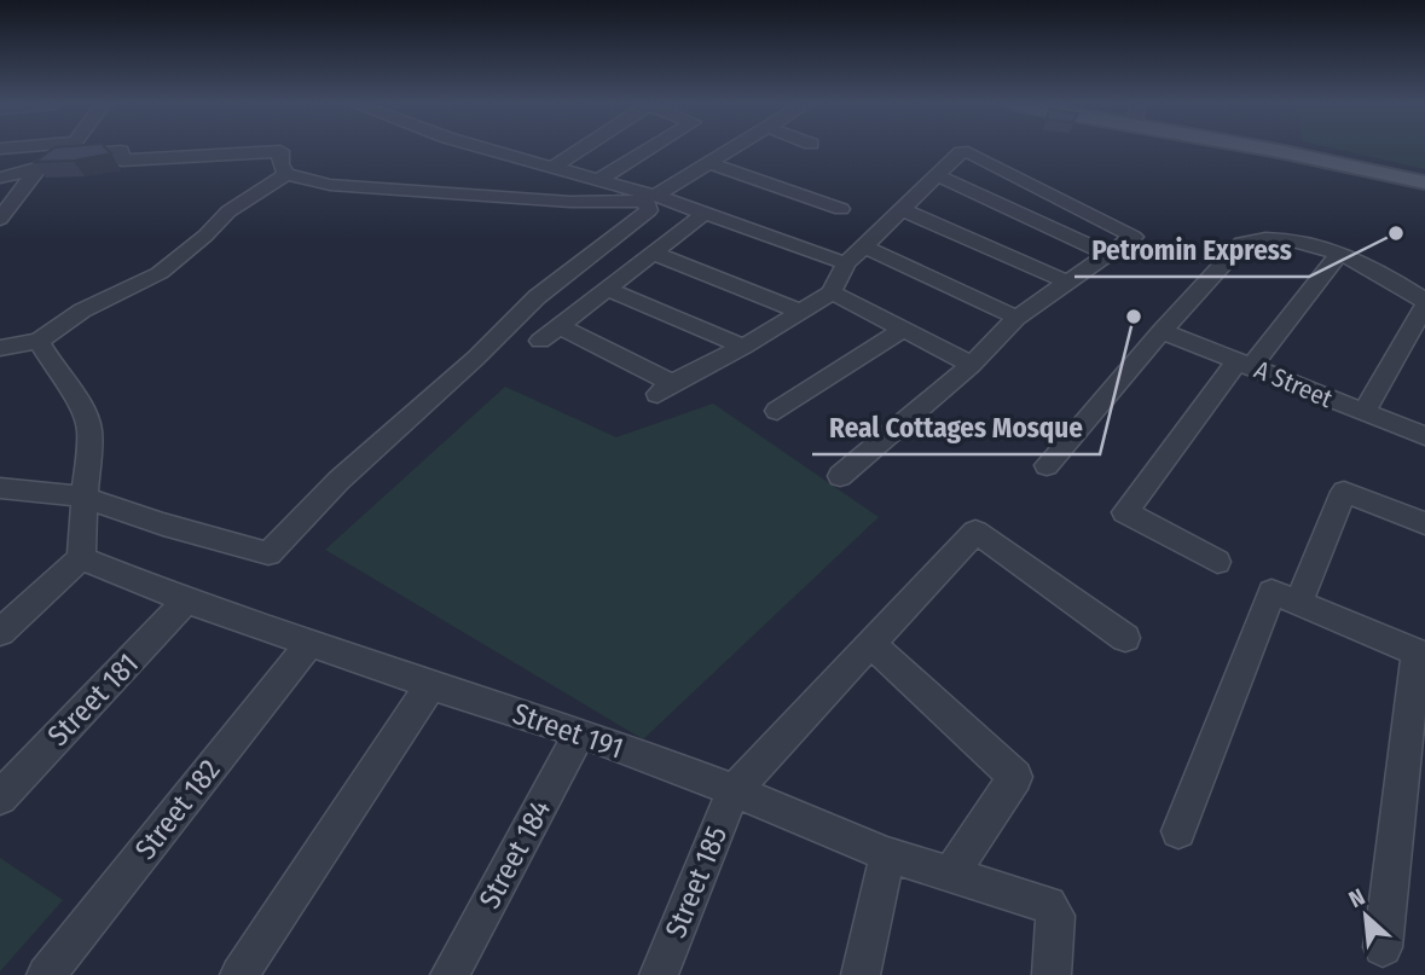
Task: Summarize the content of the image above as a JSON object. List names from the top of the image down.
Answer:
{
  "streets": {
    "street": [
      "A Street",
      "Street 181",
      "Street 191",
      "Street 182",
      "Street 184",
      "Street 185"
    ]
  },
  "crossings": [
    ["Street 181", "Street 191"],
    ["Street 191", "Street 182"],
    ["Street 191", "Street 184"],
    ["Street 191", "Street 185"]
  ],
  "places": ["Petromin Express", "Real Cottages Mosque"],
  "north": "top left"
}
